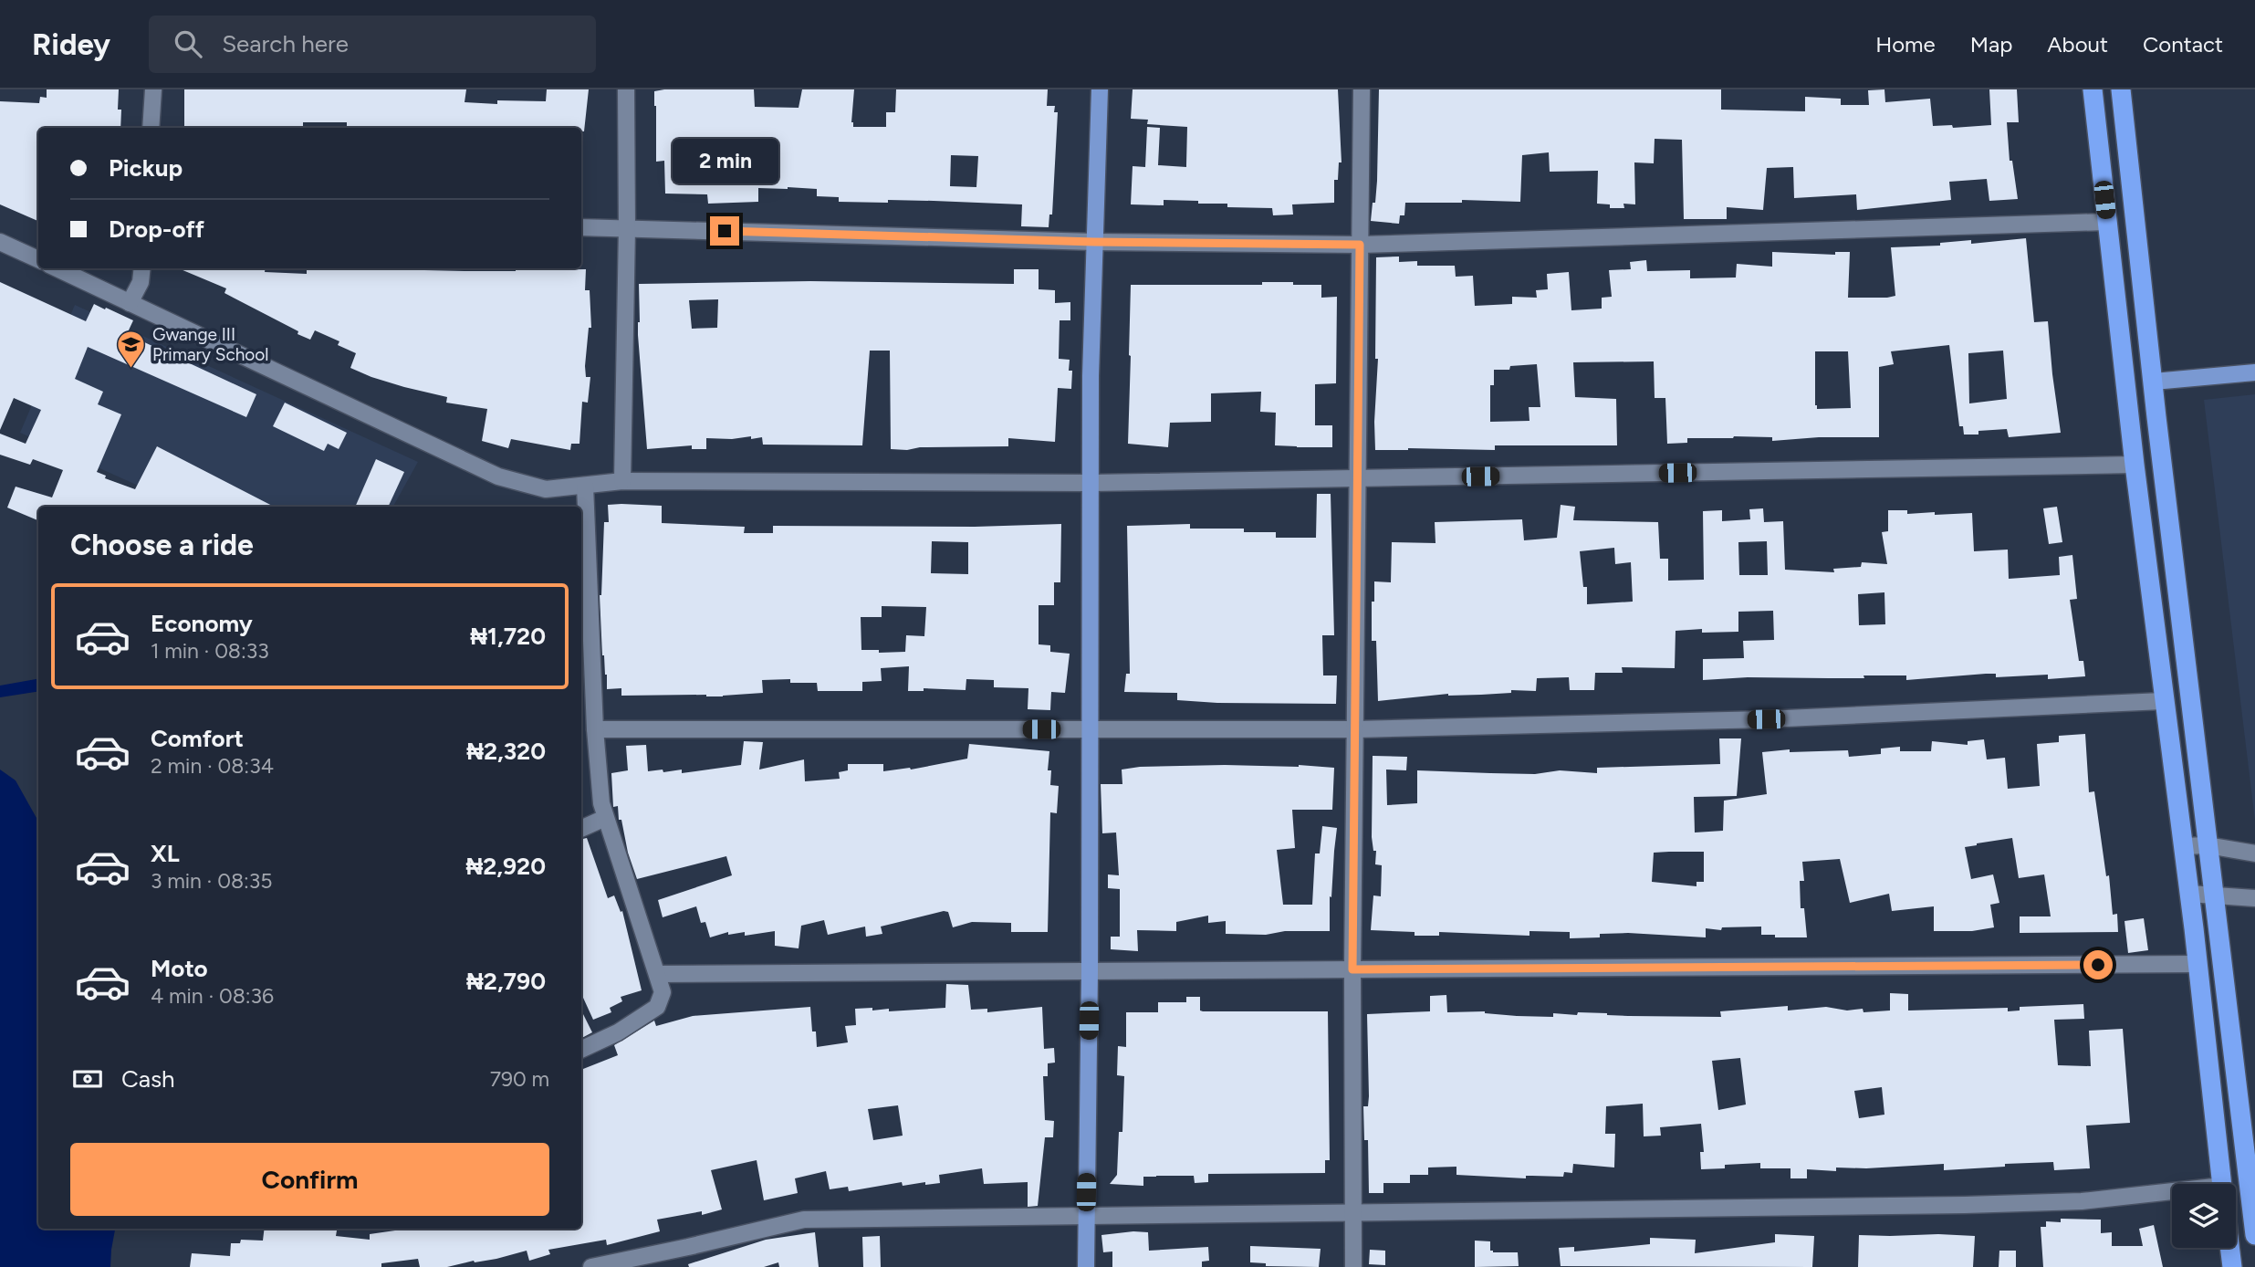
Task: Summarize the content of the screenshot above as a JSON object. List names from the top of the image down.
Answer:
{
  "places": {
    "school or university": ["Gwange III Primary School"]
  },
  "page": {
    "header": "Ridey",
    "search": "Search here",
    "nav": [
      "Home",
      "Map",
      "About",
      "Contact"
    ],
    "banner": ["Pickup", "Drop-off"],
    "bubble": "2 min",
    "heading": "Choose a ride",
    "list": [
      {
        "name": "Economy",
        "note": "1 min · 08:33",
        "value": "₦1,720"
      },
      {
        "name": "Comfort",
        "note": "2 min · 08:34",
        "value": "₦2,320"
      },
      {
        "name": "XL",
        "note": "3 min · 08:35",
        "value": "₦2,920"
      },
      {
        "name": "Moto",
        "note": "4 min · 08:36",
        "value": "₦2,790"
      }
    ],
    "pay": ["Cash", "790 m"],
    "buttons": "Confirm"
  }
}
